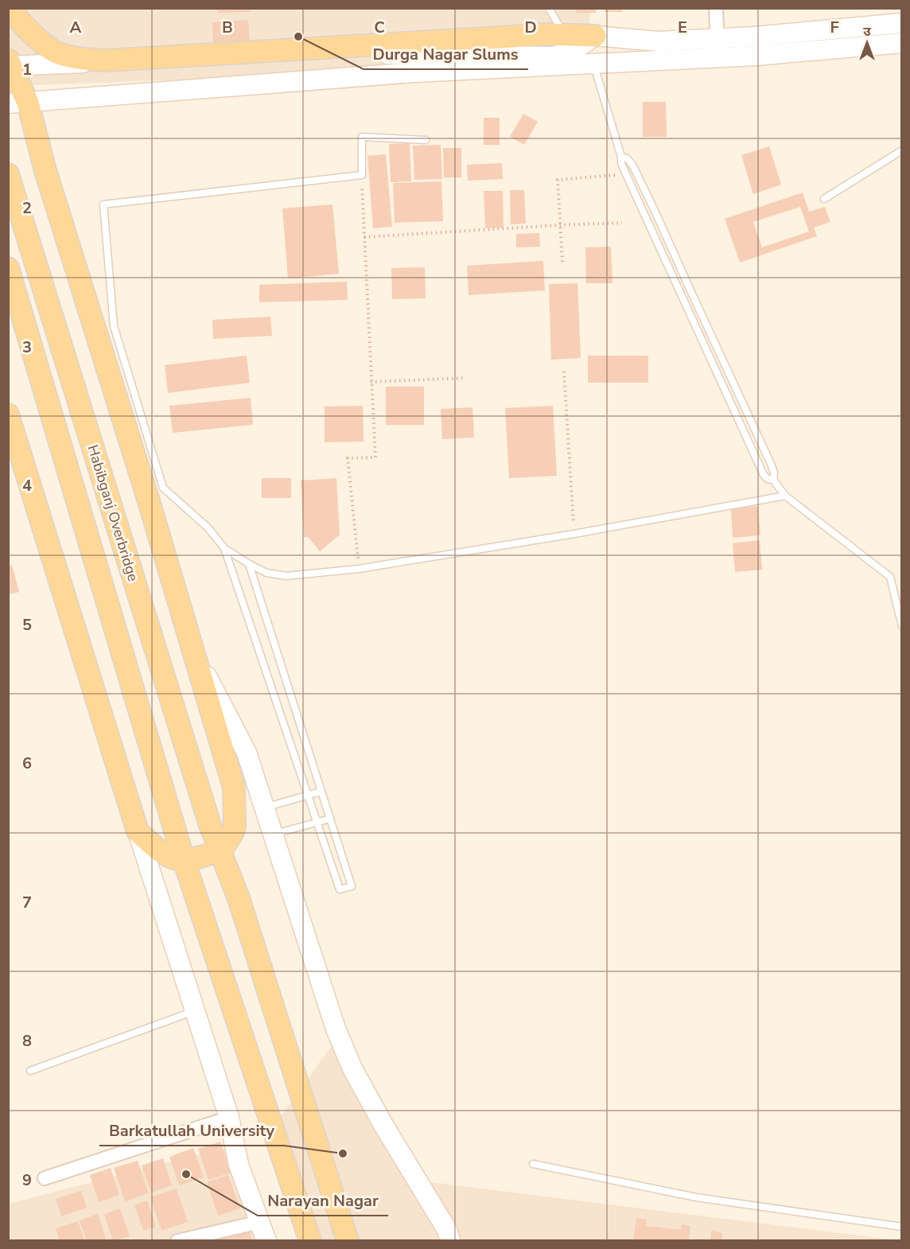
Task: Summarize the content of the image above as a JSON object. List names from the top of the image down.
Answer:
{
  "streets": {
    "main road": ["Habibganj Overbridge"]
  },
  "places": ["Durga Nagar Slums", "Barkatullah University", "Narayan Nagar"],
  "north": "top",
  "grid": {
    "columns": [
      "A",
      "B",
      "C",
      "D",
      "E",
      "F"
    ],
    "rows": [
      "1",
      "2",
      "3",
      "4",
      "5",
      "6",
      "7",
      "8",
      "9"
    ]
  }
}
